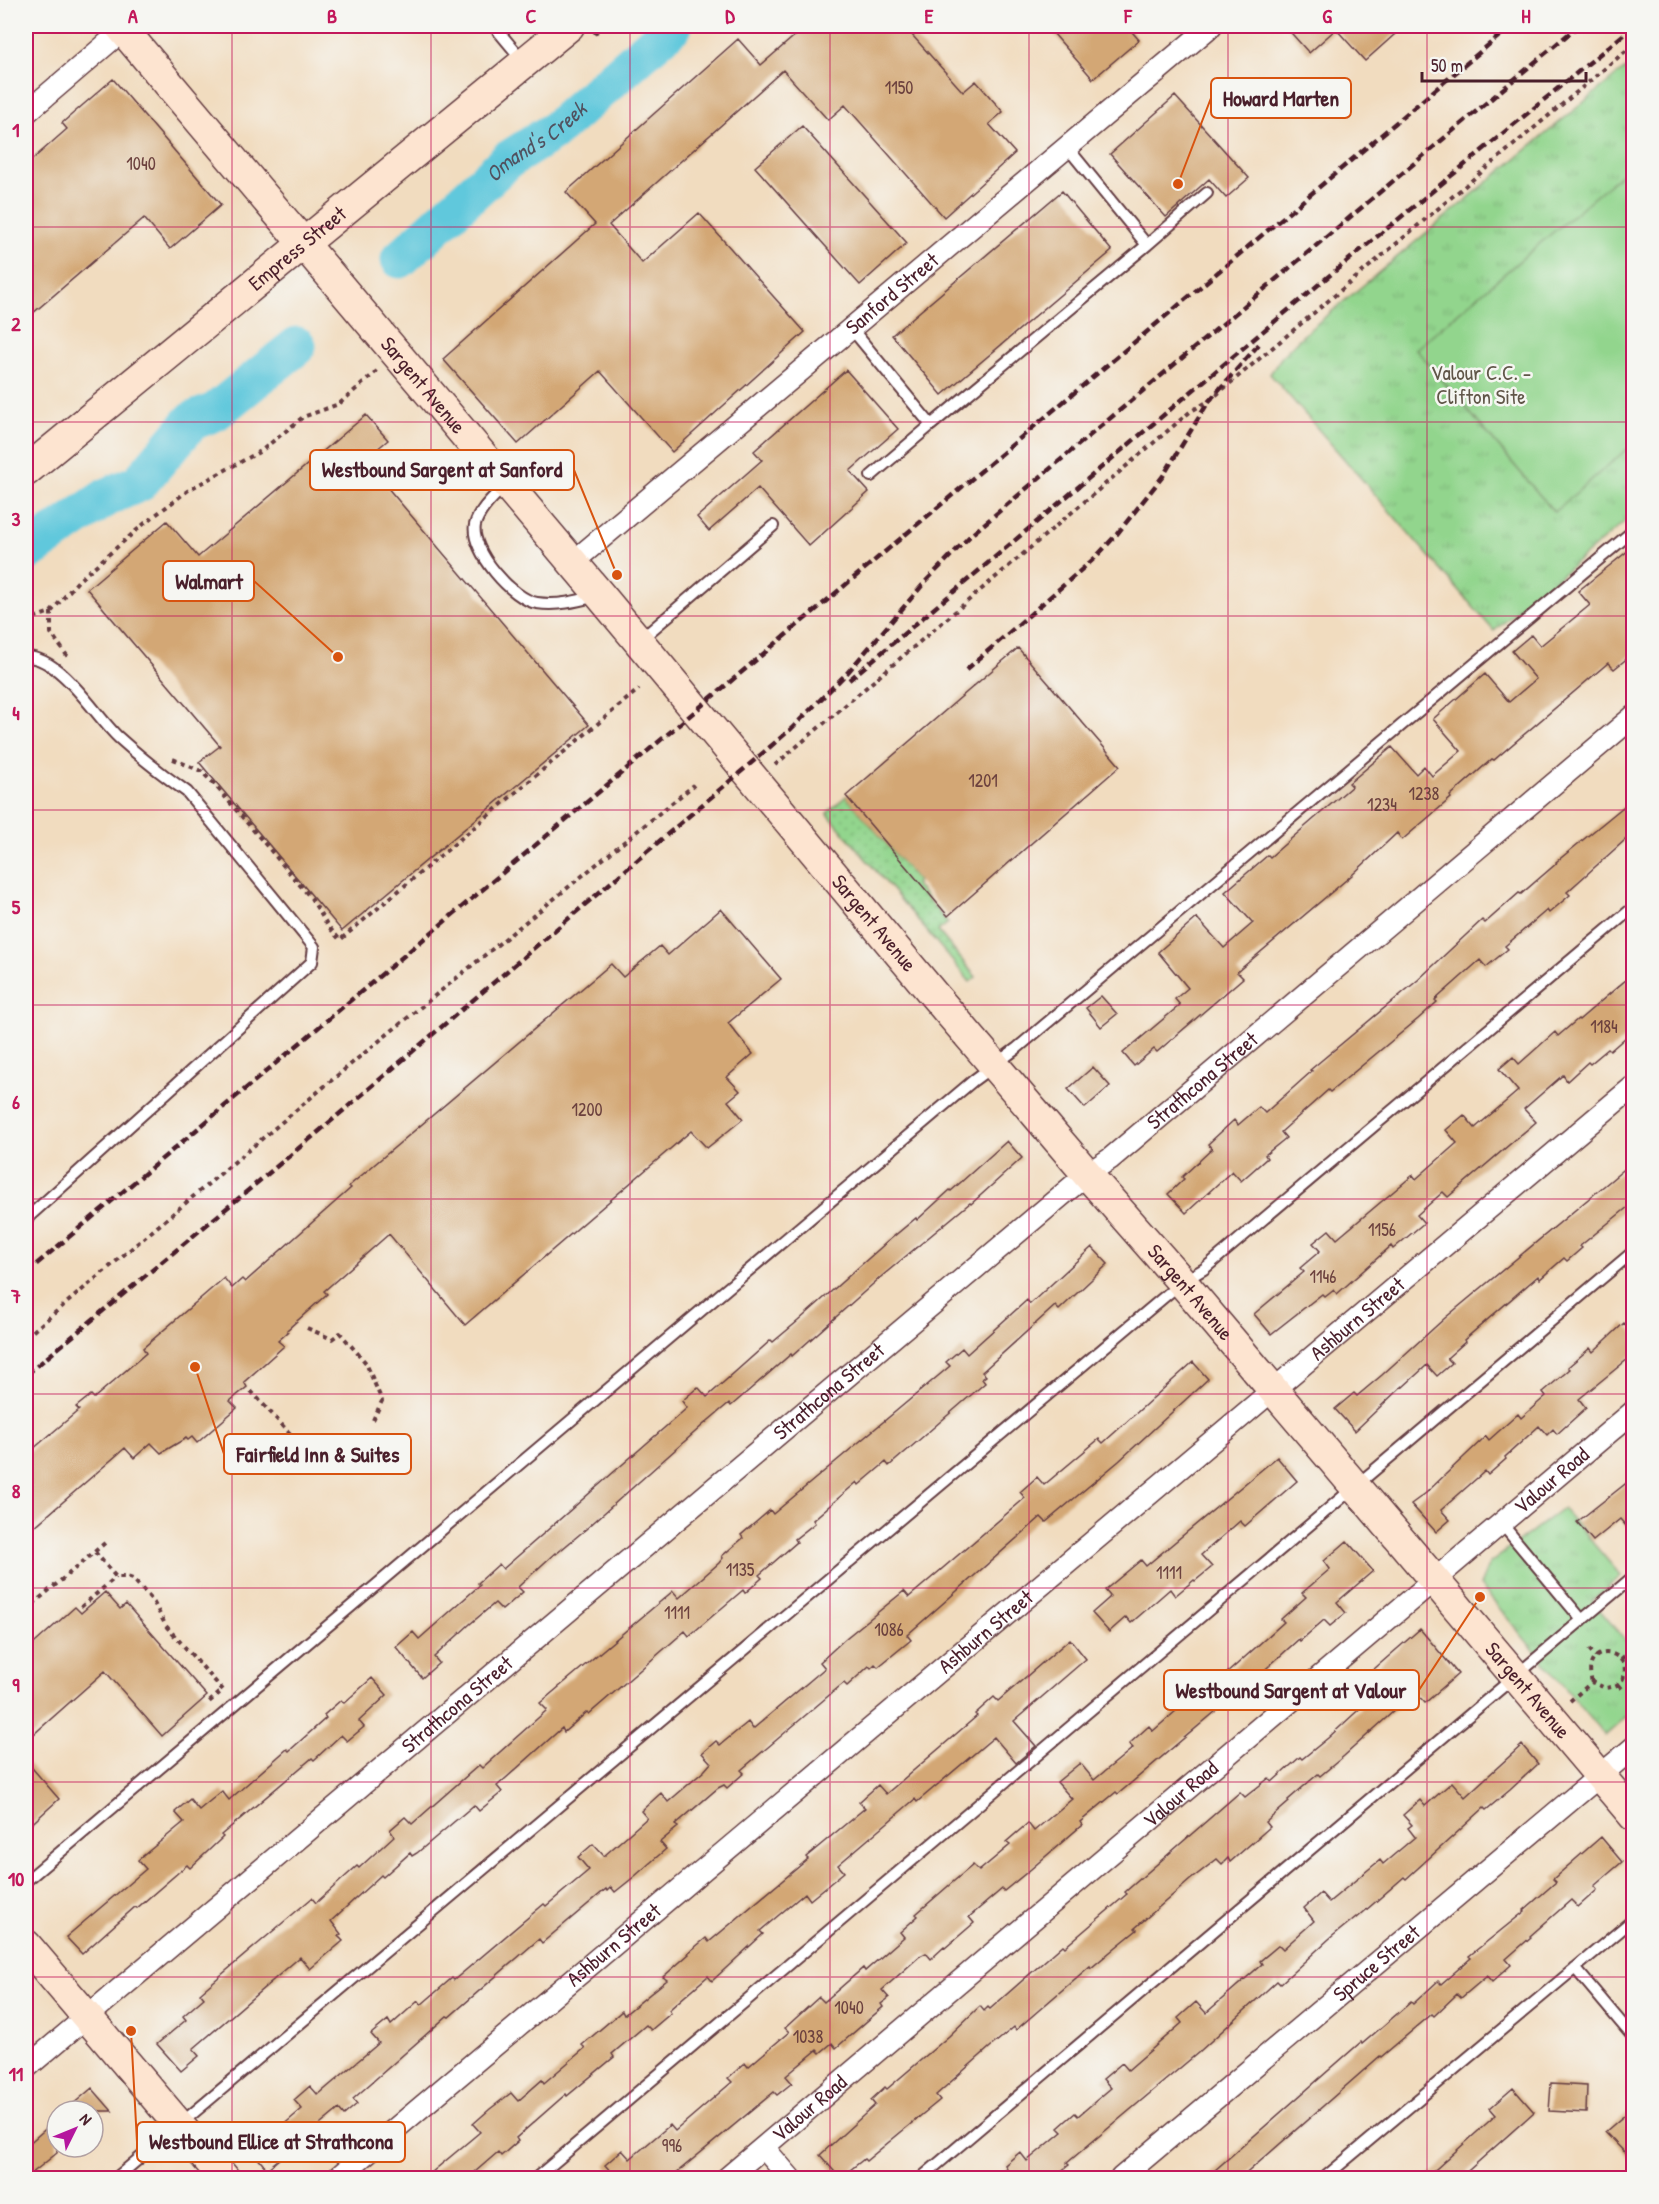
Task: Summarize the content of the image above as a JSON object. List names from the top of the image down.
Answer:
{
  "streets": {
    "main road": ["Empress Street", "Sargent Avenue"],
    "street": [
      "Sanford Street",
      "Strathcona Street",
      "Ashburn Street",
      "Valour Road",
      "Spruce Street"
    ]
  },
  "crossings": [
    ["Empress Street", "Sargent Avenue"],
    ["Sanford Street", "Sargent Avenue"],
    ["Sargent Avenue", "Strathcona Street"],
    ["Sargent Avenue", "Ashburn Street"],
    ["Sargent Avenue", "Valour Road"],
    ["Sargent Avenue", "Spruce Street"]
  ],
  "water": ["Omand's Creek"],
  "parks": ["Valour C.C. - Clifton Site"],
  "places": [
    "Howard Marten",
    "Westbound Sargent at Sanford",
    "Walmart",
    "Fairfield Inn & Suites",
    "Westbound Sargent at Valour",
    "Westbound Ellice at Strathcona"
  ],
  "house_numbers": [
    "1150",
    "1040",
    "1201",
    "1238",
    "1234",
    "1184",
    "1200",
    "1156",
    "1146",
    "1135",
    "1111",
    "1111",
    "1086",
    "1040",
    "1038",
    "996"
  ],
  "scale_bar": "50 m",
  "north": "top right",
  "grid": {
    "columns": [
      "A",
      "B",
      "C",
      "D",
      "E",
      "F",
      "G",
      "H"
    ],
    "rows": [
      "1",
      "2",
      "3",
      "4",
      "5",
      "6",
      "7",
      "8",
      "9",
      "10",
      "11"
    ]
  }
}
